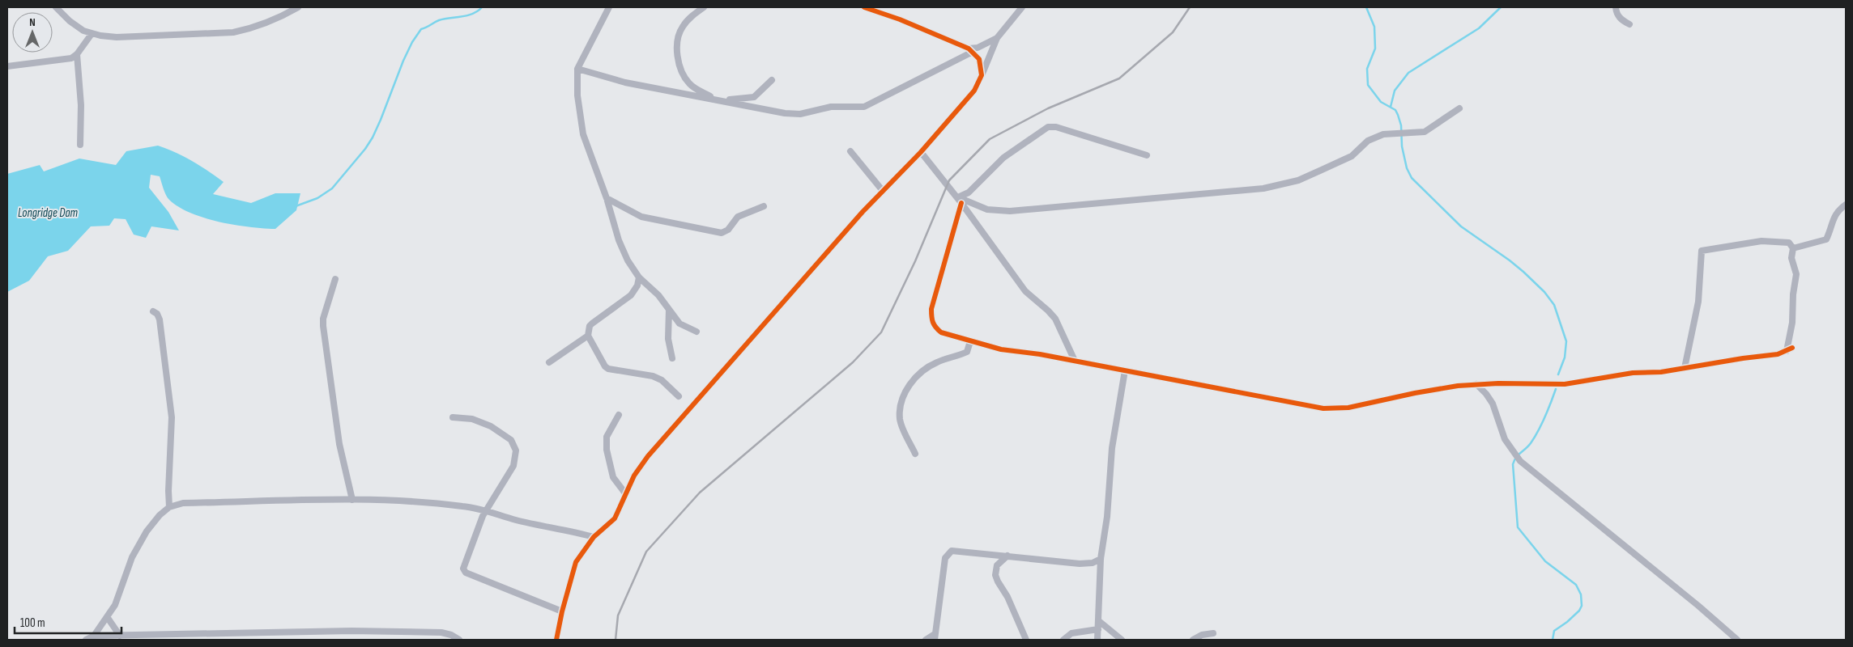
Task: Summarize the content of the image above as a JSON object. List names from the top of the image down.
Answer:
{
  "water": ["Longridge Dam"],
  "scale_bar": "100 m",
  "north": "top"
}
